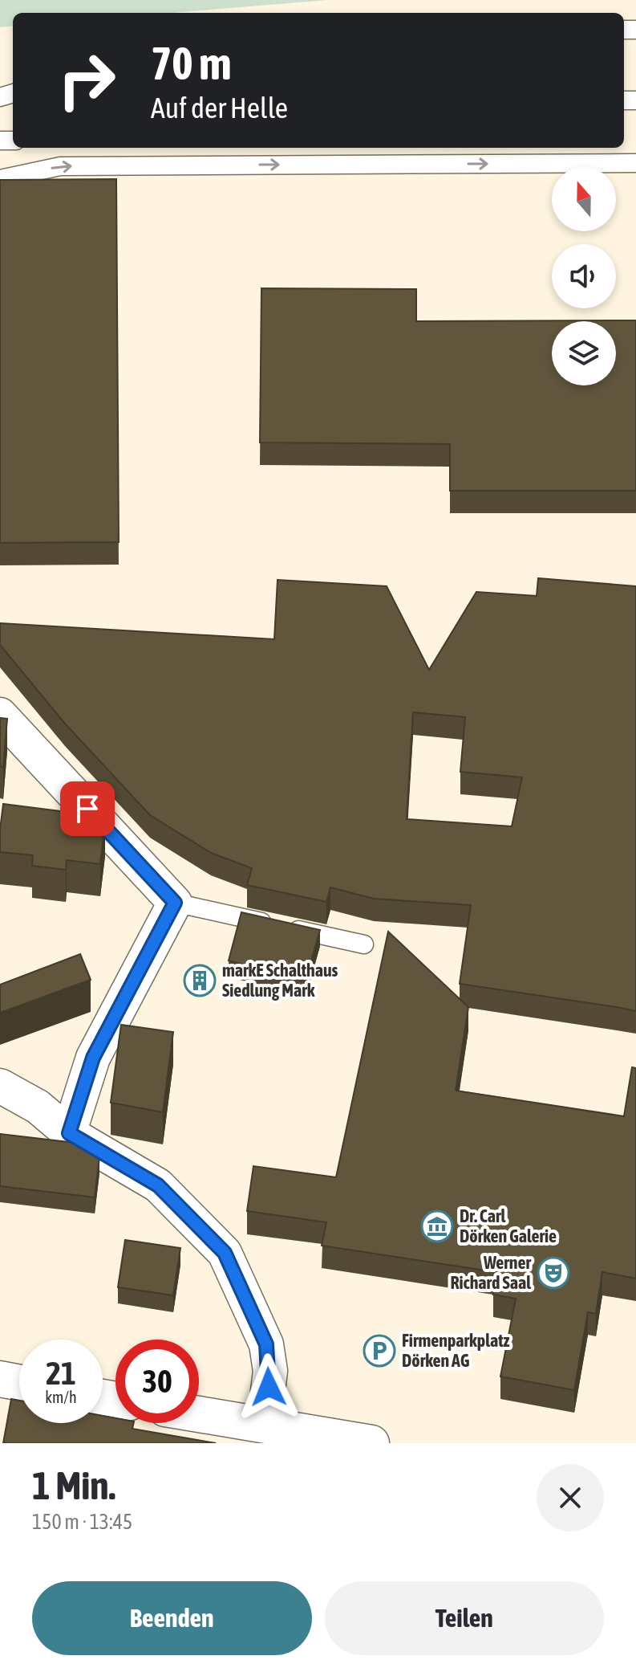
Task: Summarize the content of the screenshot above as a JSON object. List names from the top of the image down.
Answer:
{
  "places": {
    "building": ["markE Schalthaus Siedlung Mark"],
    "museum": ["Dr. Carl Dörken Galerie"],
    "theatre": ["Werner Richard Saal"],
    "parking": ["Firmenparkplatz Dörken AG"]
  },
  "north": "top",
  "page": {
    "turn": ["70 m", "Auf der Helle"],
    "speed": "21 km/h",
    "limit": "30",
    "heading": ["1 Min.", "150 m · 13:45"],
    "buttons": ["Beenden", "Teilen"]
  }
}
